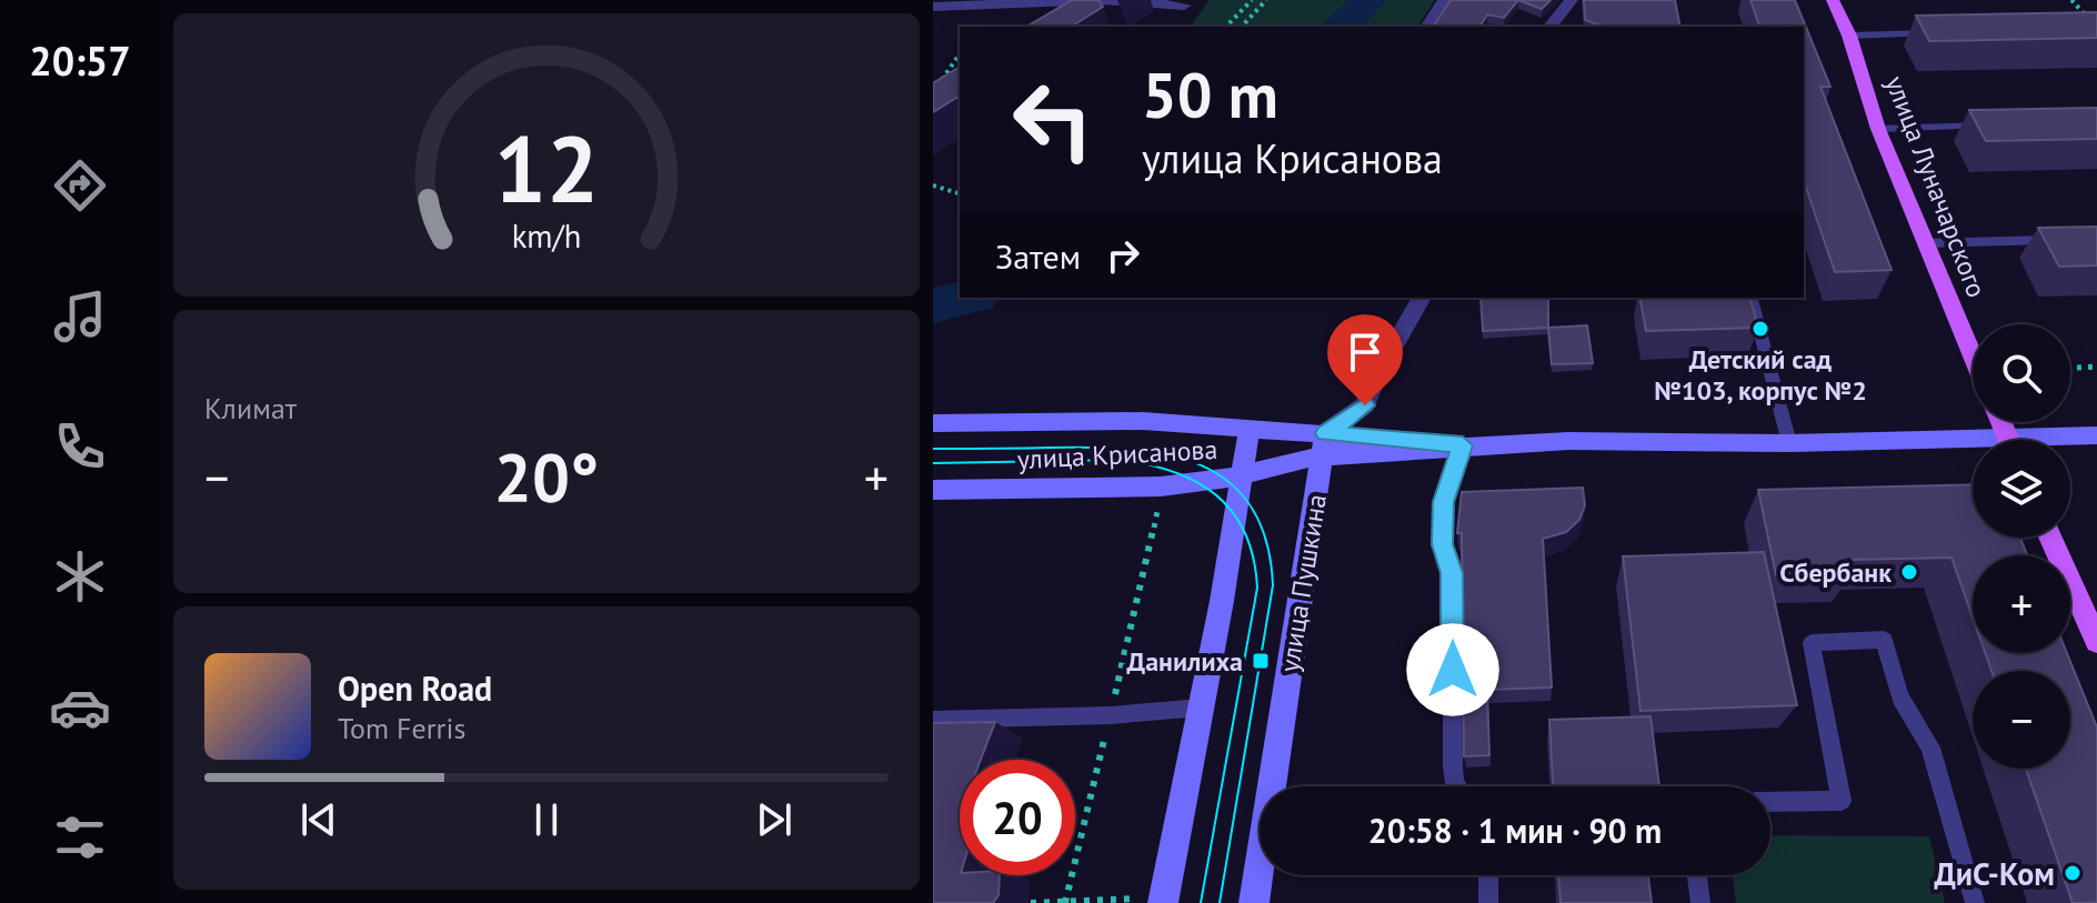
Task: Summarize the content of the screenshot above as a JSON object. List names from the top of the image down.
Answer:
{
  "streets": {
    "main road": ["улица Луначарского", "улица Крисанова", "улица Пушкина"]
  },
  "crossings": [
    ["улица Крисанова", "улица Пушкина"]
  ],
  "places": {
    "other": ["Детский сад №103, корпус №2", "Сбербанк", "ДиС-Ком"],
    "transit": ["Данилиха"]
  },
  "page": {
    "tabs": "20:57",
    "turn": ["50 m", "улица Крисанова"],
    "then": "Затем",
    "tile": "Климат",
    "map_buttons": ["+", "−"],
    "heat": ["−", "20°", "+"],
    "song": ["Open Road", "Tom Ferris"],
    "limit": "20",
    "trip": "20:58 · 1 мин · 90 m",
    "gauge": ["12", "km/h"]
  }
}
